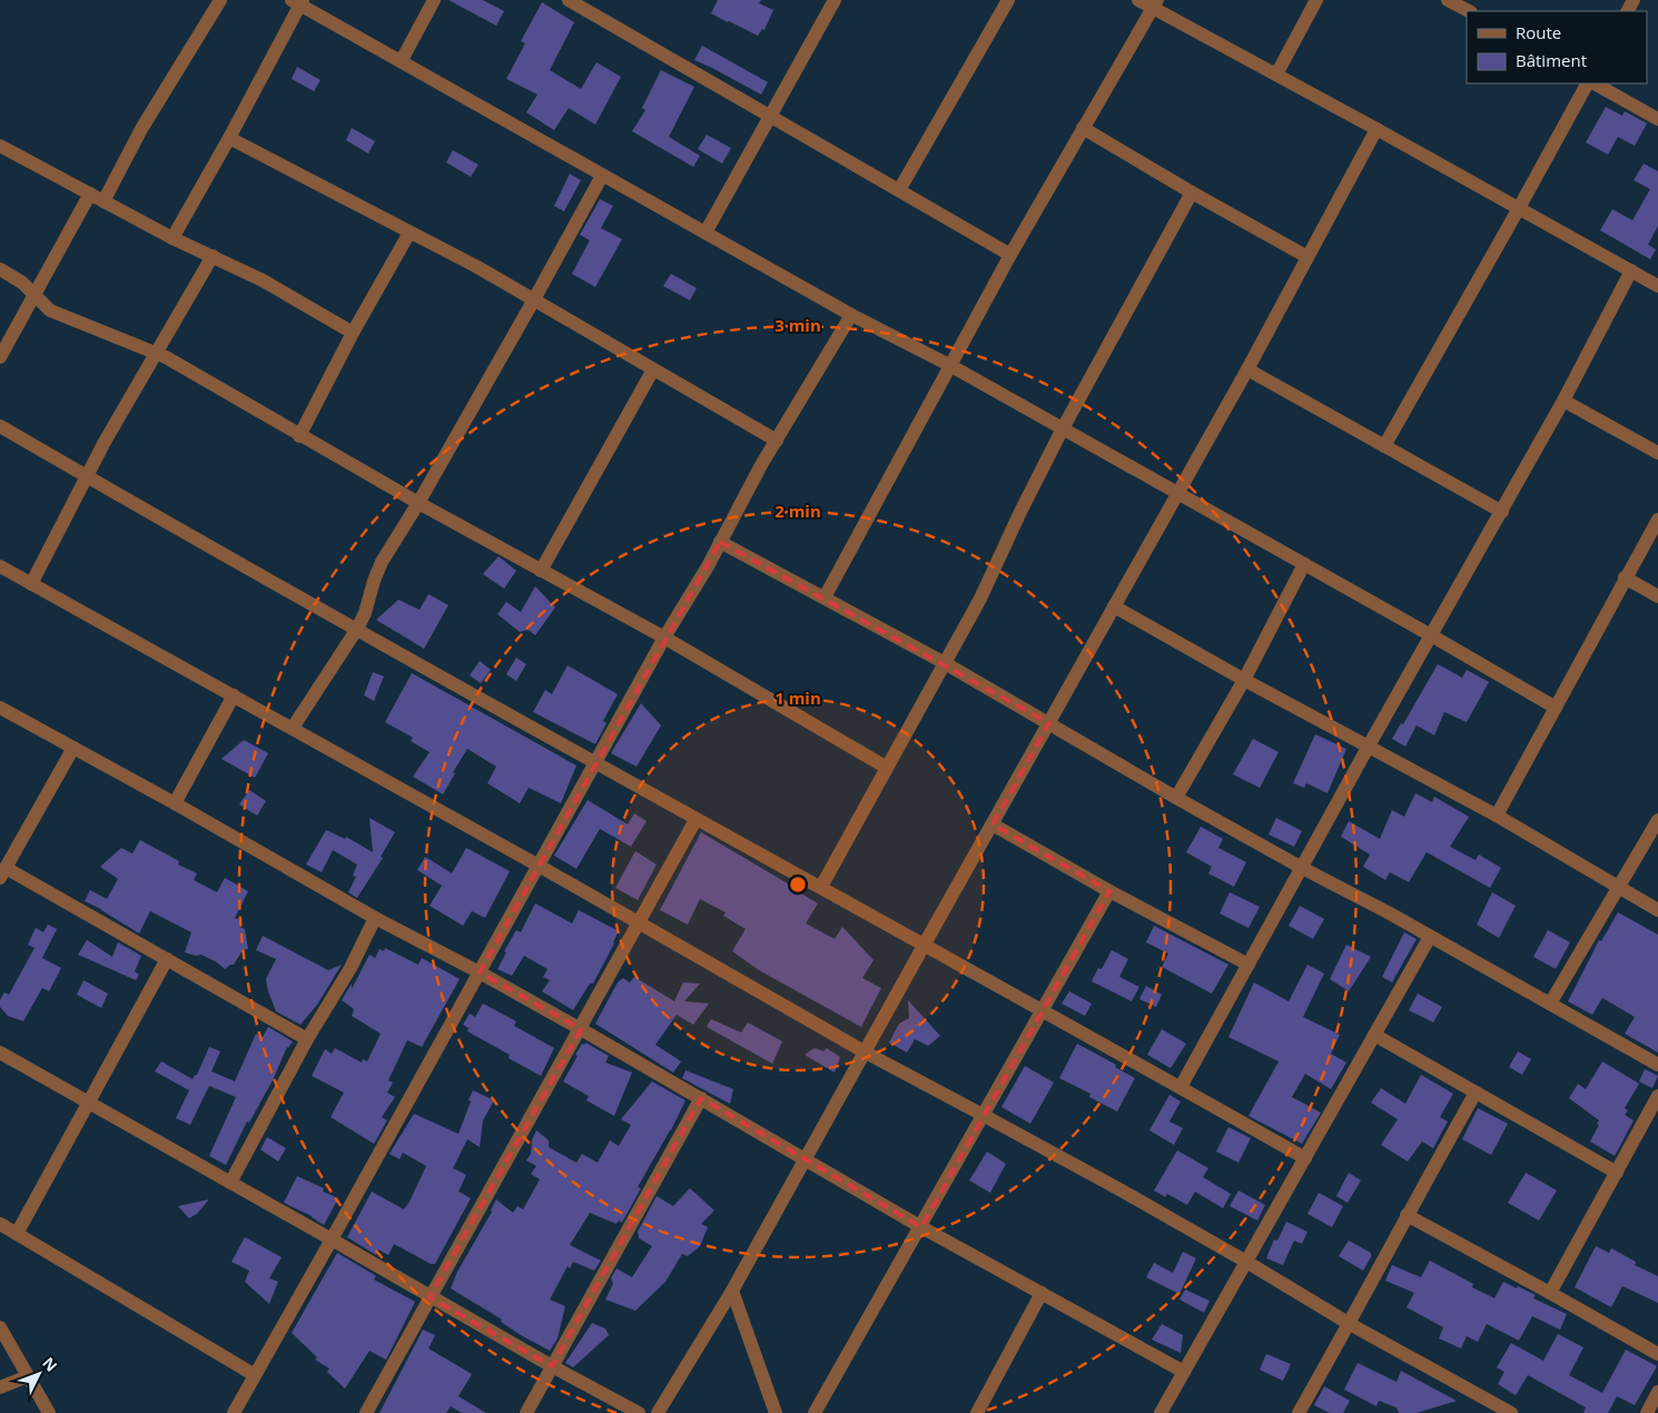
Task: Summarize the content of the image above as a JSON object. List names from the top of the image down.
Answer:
{
  "legend": ["Route", "Bâtiment"],
  "north": "top right",
  "rings": ["3 min", "2 min", "1 min"]
}
